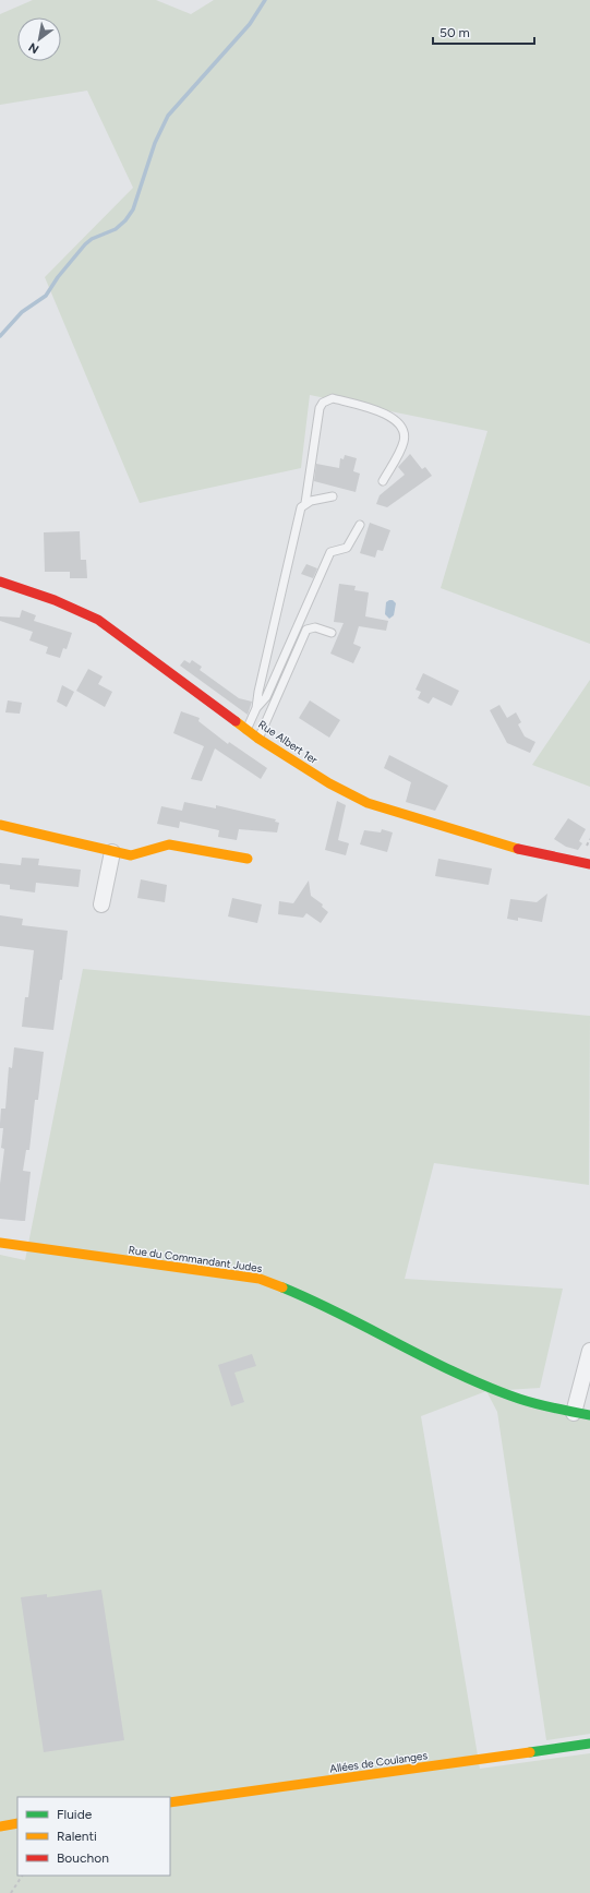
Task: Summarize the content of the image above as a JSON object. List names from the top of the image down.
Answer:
{
  "streets": {
    "street": ["Rue Albert 1er", "Rue du Commandant Judes", "Allées de Coulanges"]
  },
  "legend": ["Fluide", "Ralenti", "Bouchon"],
  "scale_bar": "50 m",
  "north": "bottom left"
}
